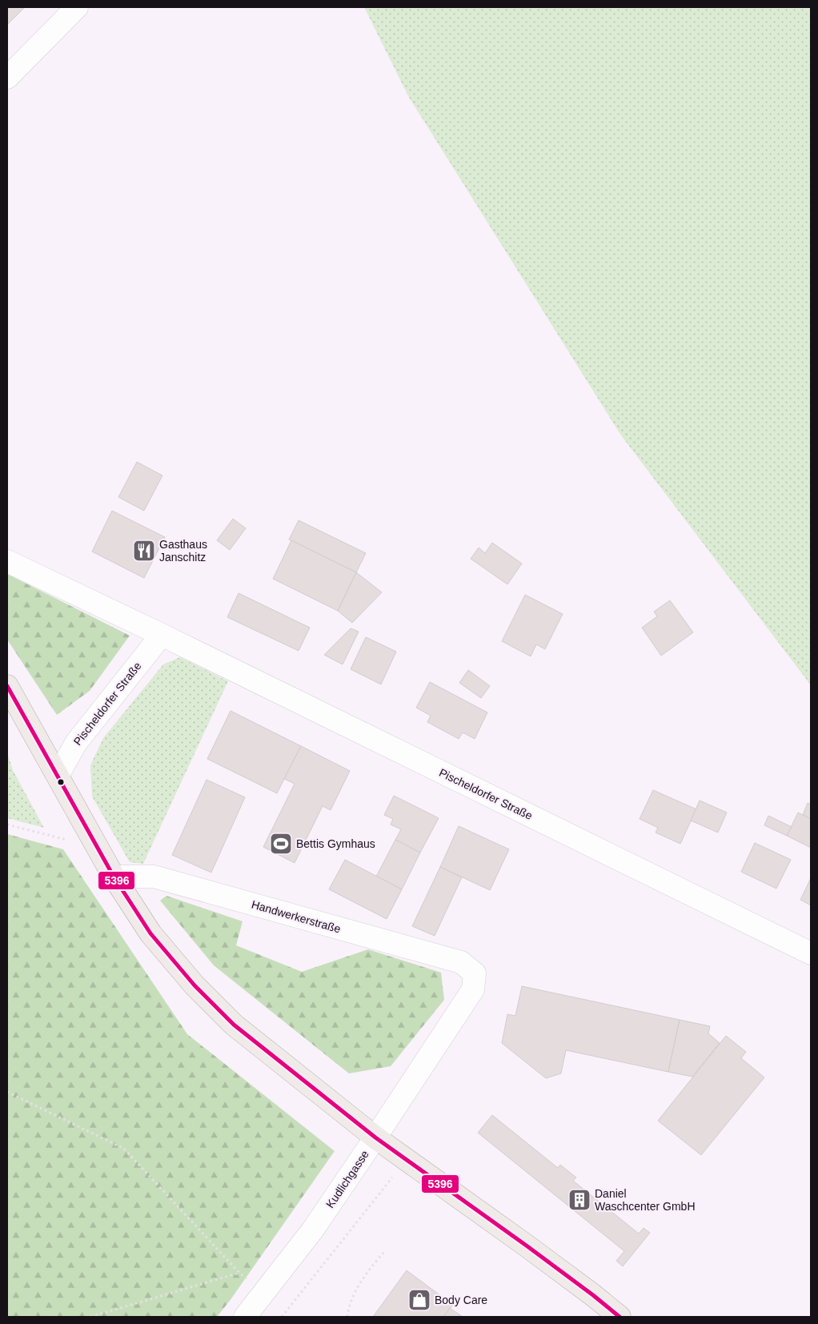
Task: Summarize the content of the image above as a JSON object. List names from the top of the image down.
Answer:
{
  "streets": {
    "street": ["Pischeldorfer Straße", "Handwerkerstraße", "Kudlichgasse"]
  },
  "crossings": [
    ["Handwerkerstraße", "Kudlichgasse"]
  ],
  "places": {
    "restaurant": ["Gasthaus Janschitz"],
    "sports": ["Bettis Gymhaus"],
    "building": ["Daniel Waschcenter GmbH"],
    "shop": ["Body Care"]
  },
  "lines": ["transit line 5396"]
}
